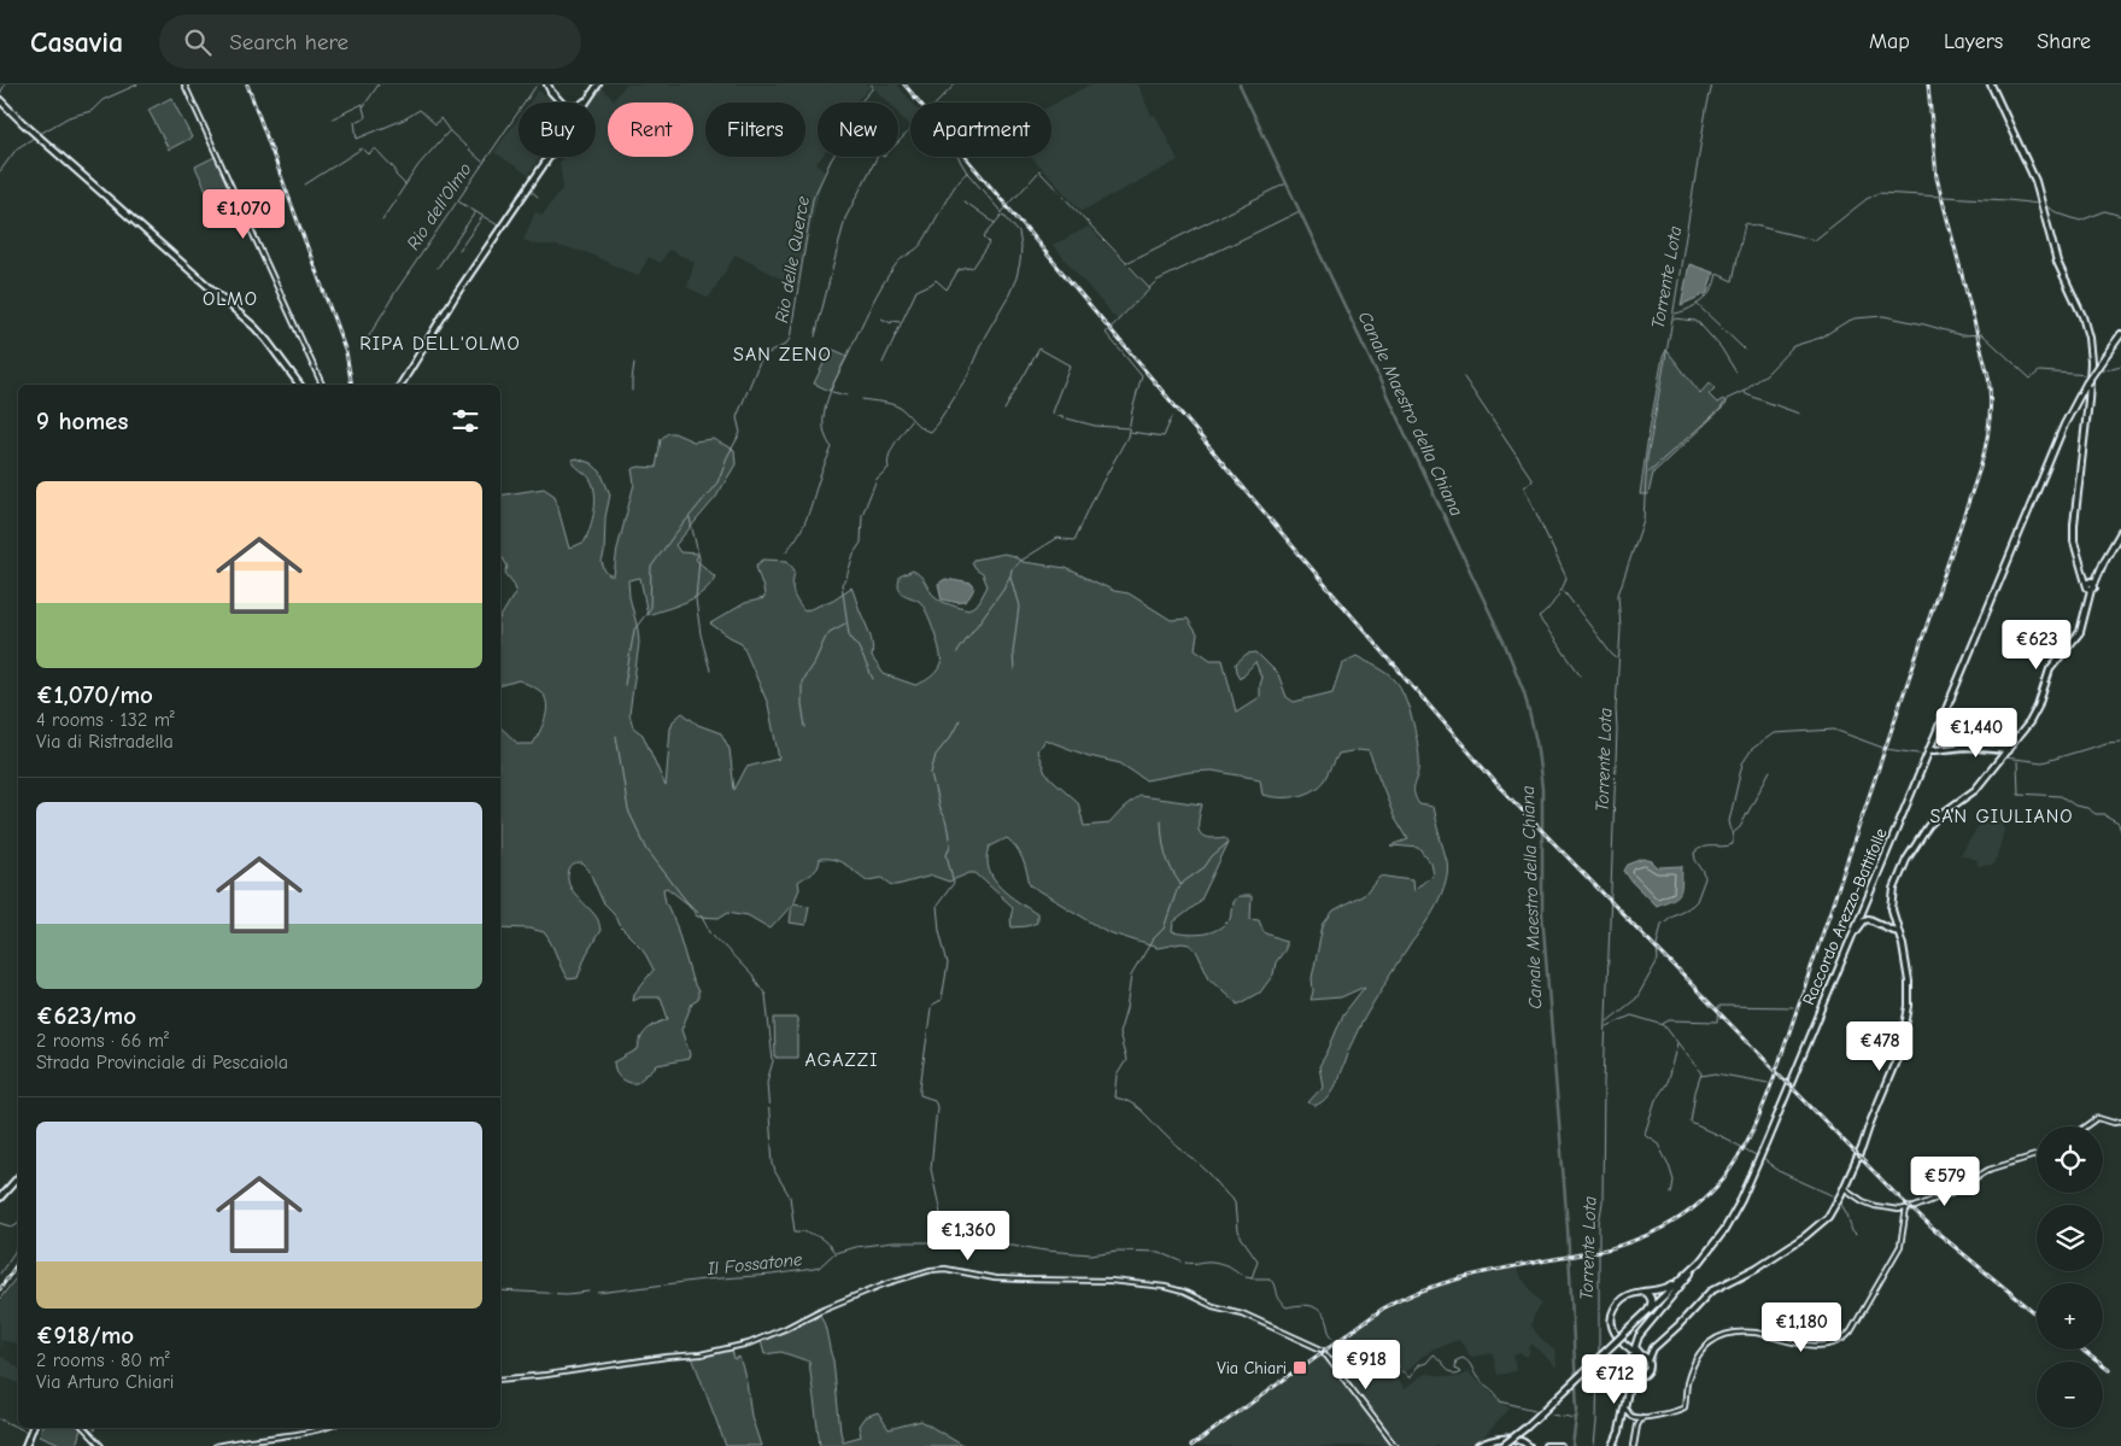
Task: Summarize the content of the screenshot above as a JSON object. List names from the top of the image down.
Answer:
{
  "streets": {
    "main road": ["Raccordo Arezzo-Battifolle"]
  },
  "districts": [
    "OLMO",
    "RIPA DELL'OLMO",
    "SAN ZENO",
    "SAN GIULIANO",
    "AGAZZI"
  ],
  "water": [
    "Rio dell'Olmo",
    "Rio delle Querce",
    "Torrente Lota",
    "Canale Maestro della Chiana",
    "Il Fossatone"
  ],
  "places": {
    "transit": ["Via Chiari"]
  },
  "page": {
    "header": "Casavia",
    "search": "Search here",
    "nav": ["Map", "Layers", "Share"],
    "chip": [
      "Buy",
      "Rent",
      "Filters",
      "New",
      "Apartment"
    ],
    "price": [
      "€1,070",
      "€623",
      "€1,440",
      "€478",
      "€579",
      "€1,360",
      "€1,180",
      "€918",
      "€712"
    ],
    "heading": "9 homes",
    "list": [
      {
        "name": "€1,070/mo",
        "note": "4 rooms · 132 m² · Via di Ristradella"
      },
      {
        "name": "€623/mo",
        "note": "2 rooms · 66 m² · Strada Provinciale di Pescaiola"
      },
      {
        "name": "€918/mo",
        "note": "2 rooms · 80 m² · Via Arturo Chiari"
      }
    ],
    "map_buttons": ["+", "−"]
  }
}
